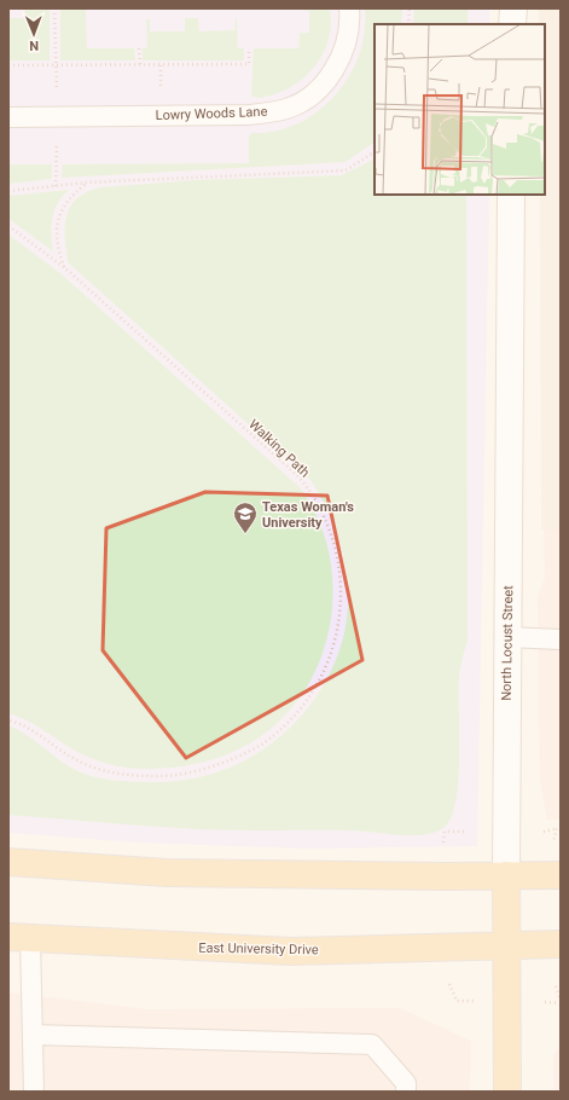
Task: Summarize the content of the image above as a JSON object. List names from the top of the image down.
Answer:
{
  "streets": {
    "main road": ["North Locust Street", "East University Drive"],
    "lane": ["Lowry Woods Lane"],
    "path": ["Walking Path"]
  },
  "crossings": [
    ["North Locust Street", "East University Drive"]
  ],
  "places": {
    "school or university": ["Texas Woman's University"]
  },
  "north": "bottom"
}
